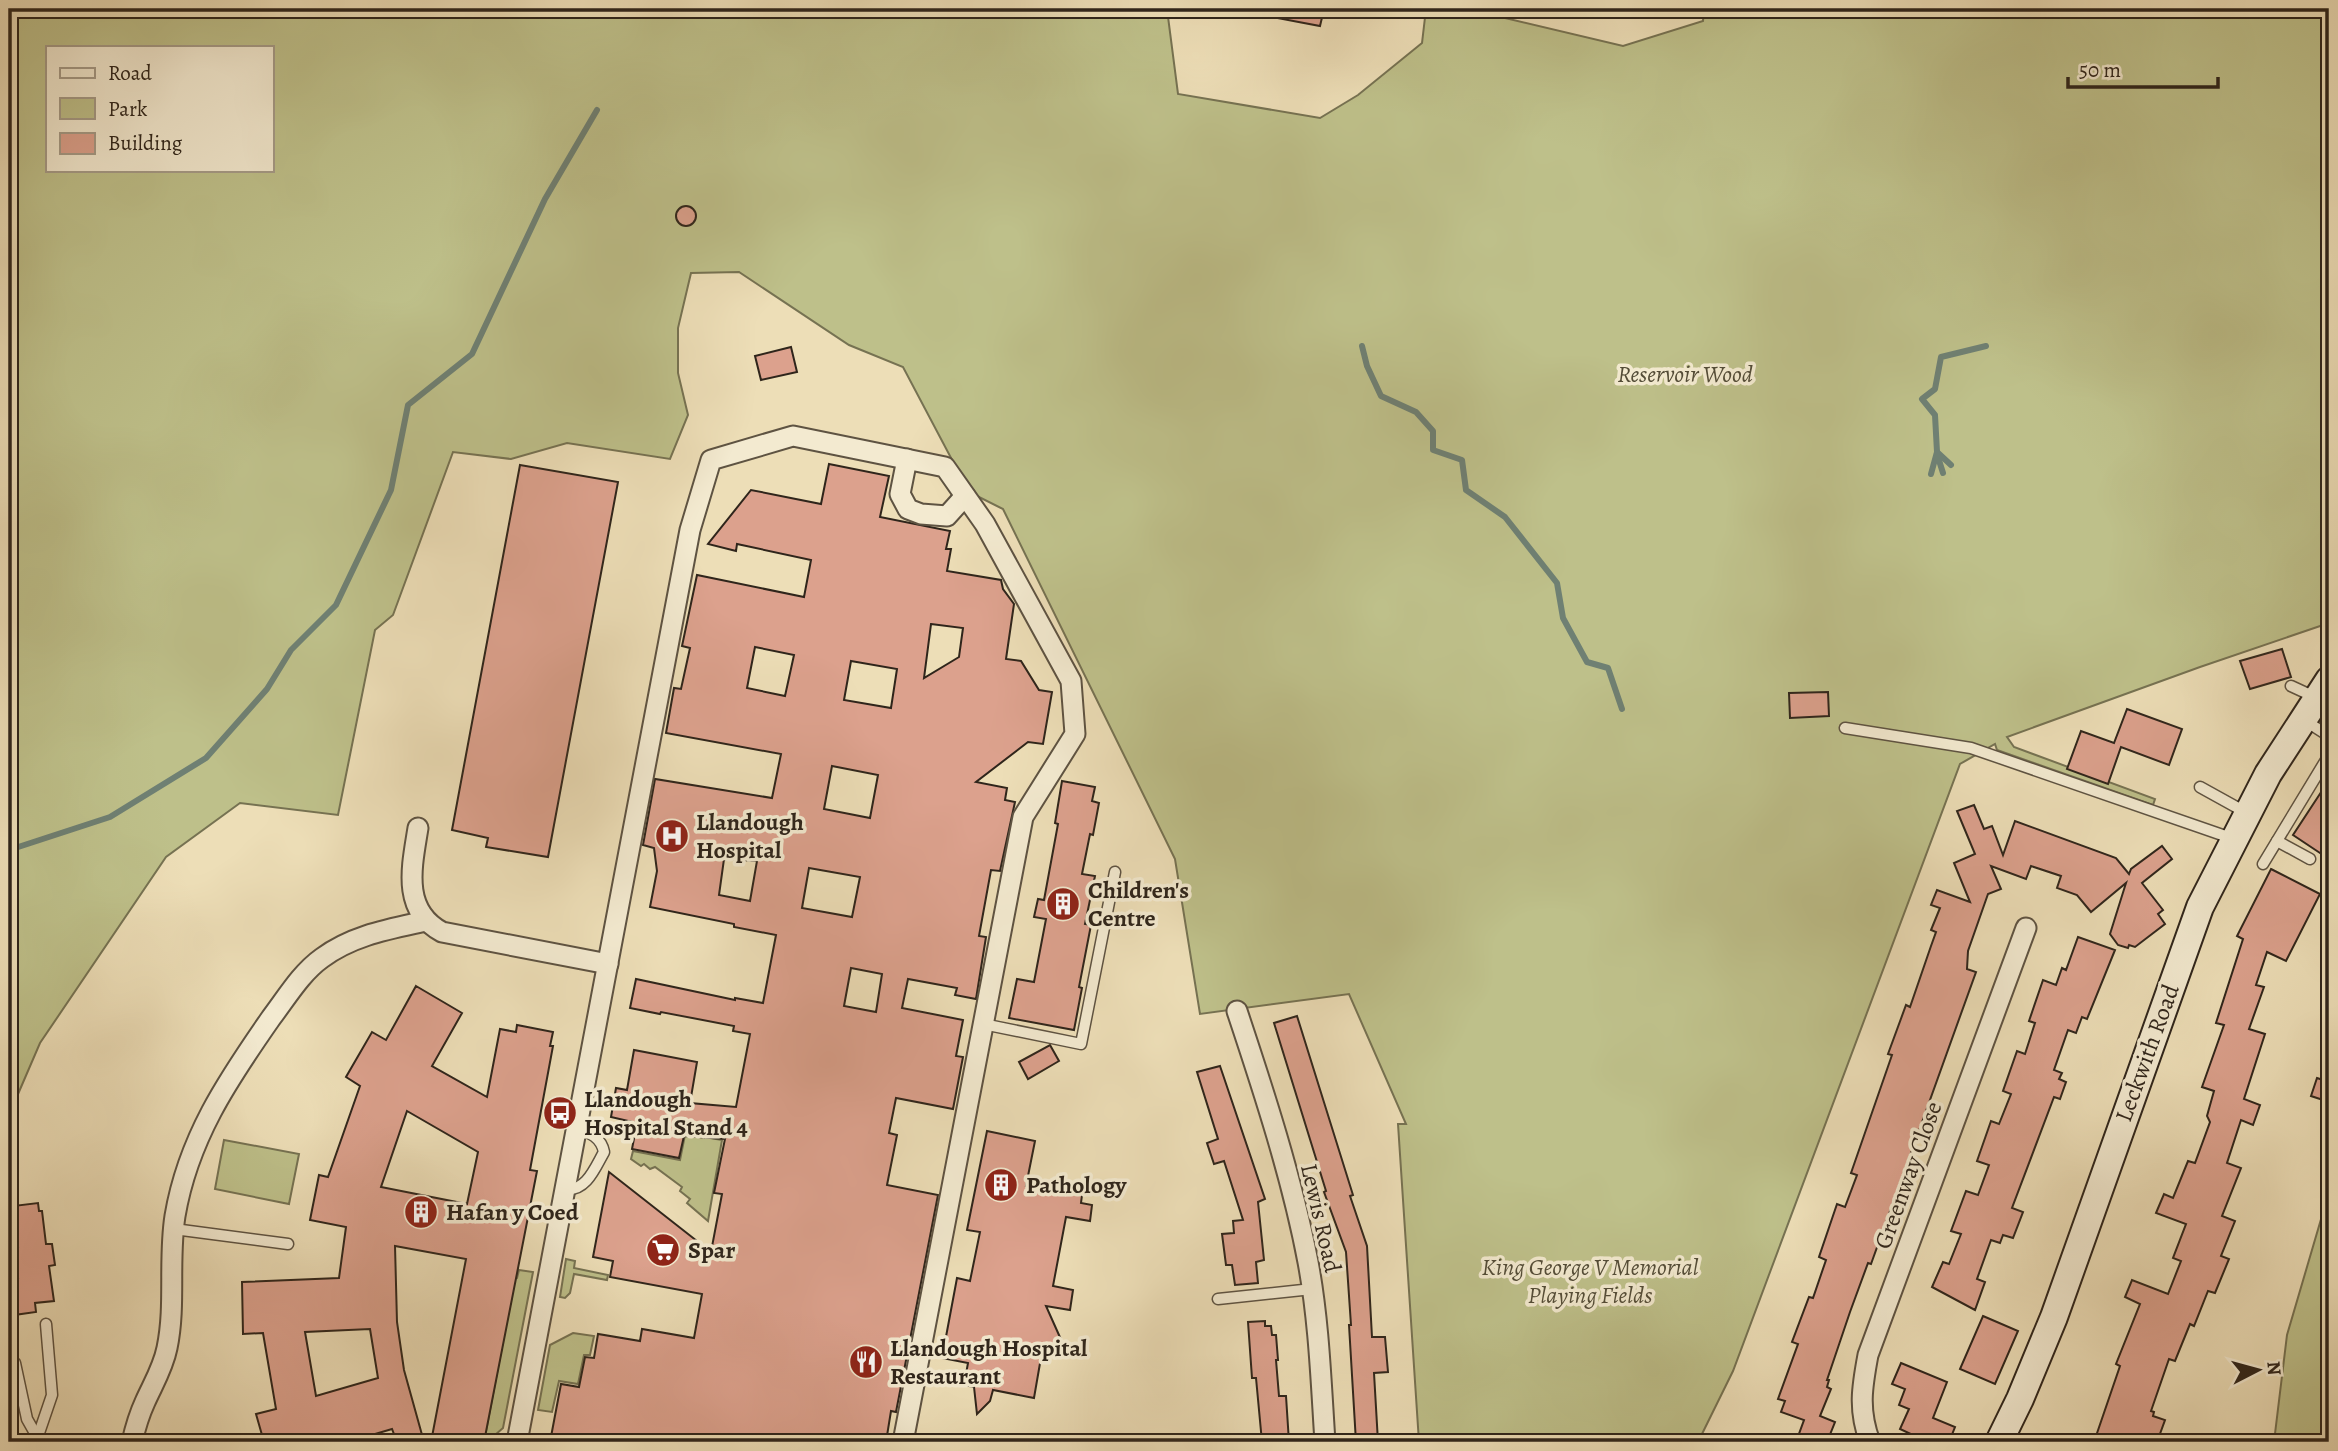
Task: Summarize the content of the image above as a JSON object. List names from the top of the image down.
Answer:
{
  "streets": {
    "main road": ["Leckwith Road"],
    "street": ["Greenway Close", "Lewis Road"]
  },
  "parks": ["Reservoir Wood", "King George V Memorial Playing Fields"],
  "places": {
    "hospital": ["Llandough Hospital"],
    "building": ["Children's Centre", "Pathology", "Hafan y Coed"],
    "bus stop": ["Llandough Hospital Stand 4"],
    "supermarket": ["Spar"],
    "restaurant": ["Llandough Hospital Restaurant"]
  },
  "legend": ["Road", "Park", "Building"],
  "scale_bar": "50 m",
  "north": "right"
}
